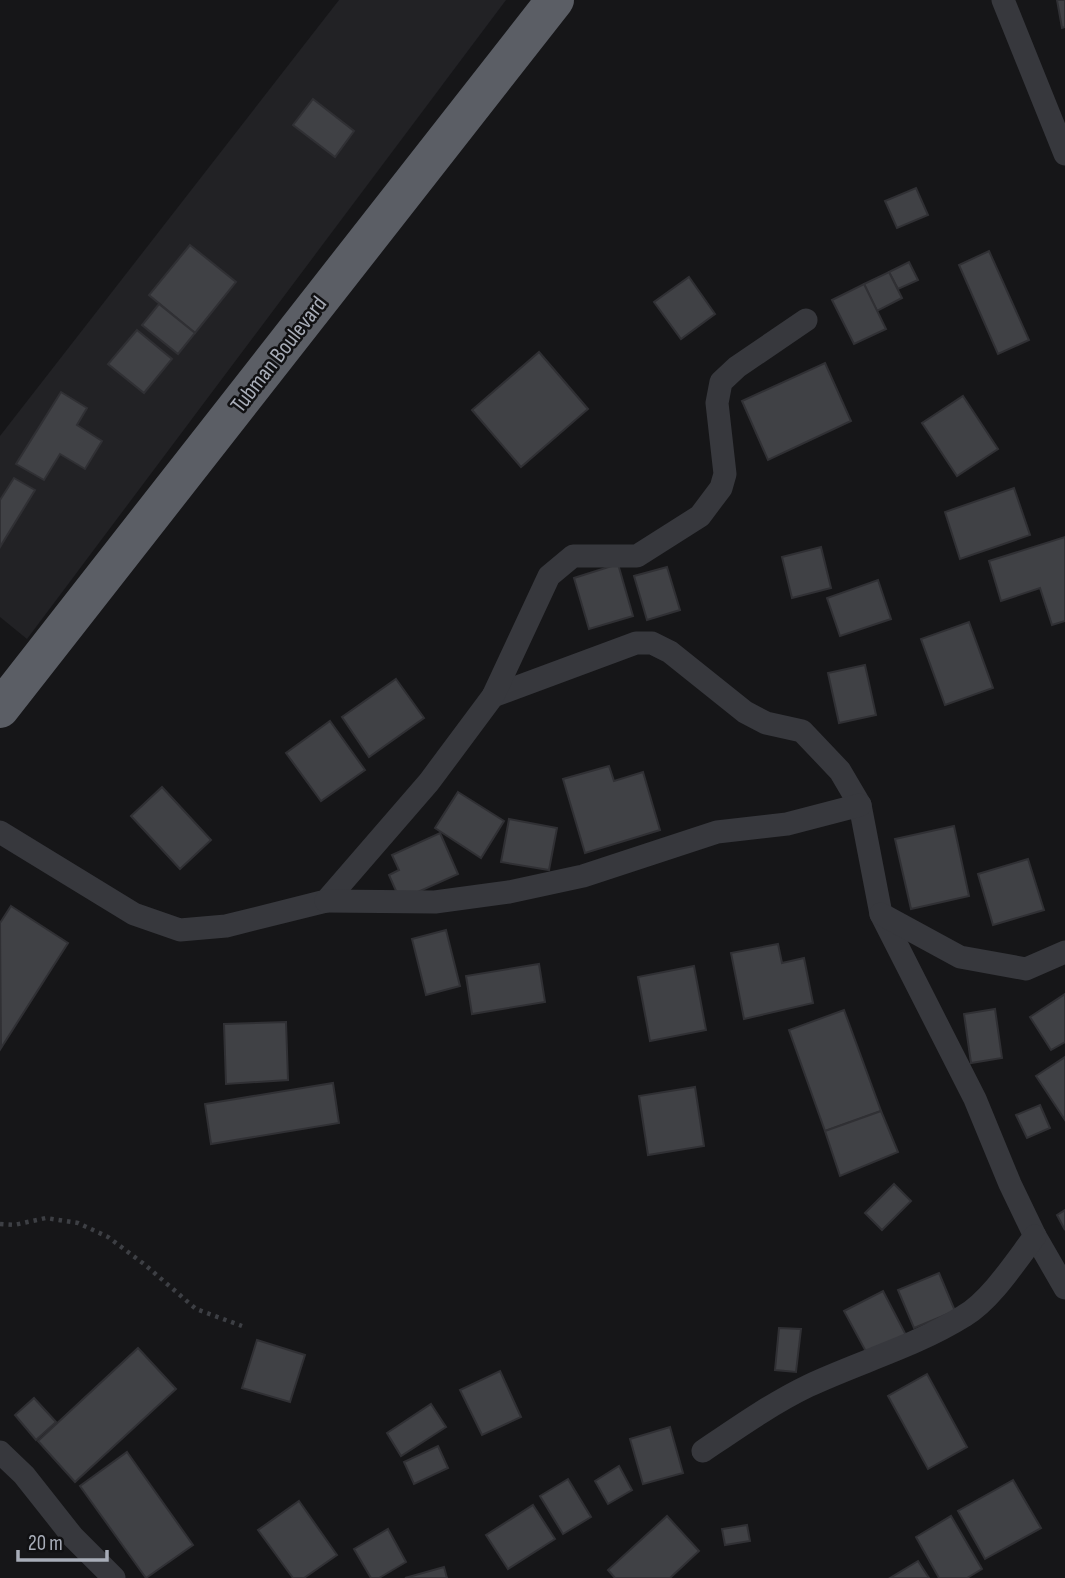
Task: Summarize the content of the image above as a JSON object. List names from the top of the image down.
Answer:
{
  "streets": {
    "highway": ["Tubman Boulevard"]
  },
  "scale_bar": "20 m"
}
